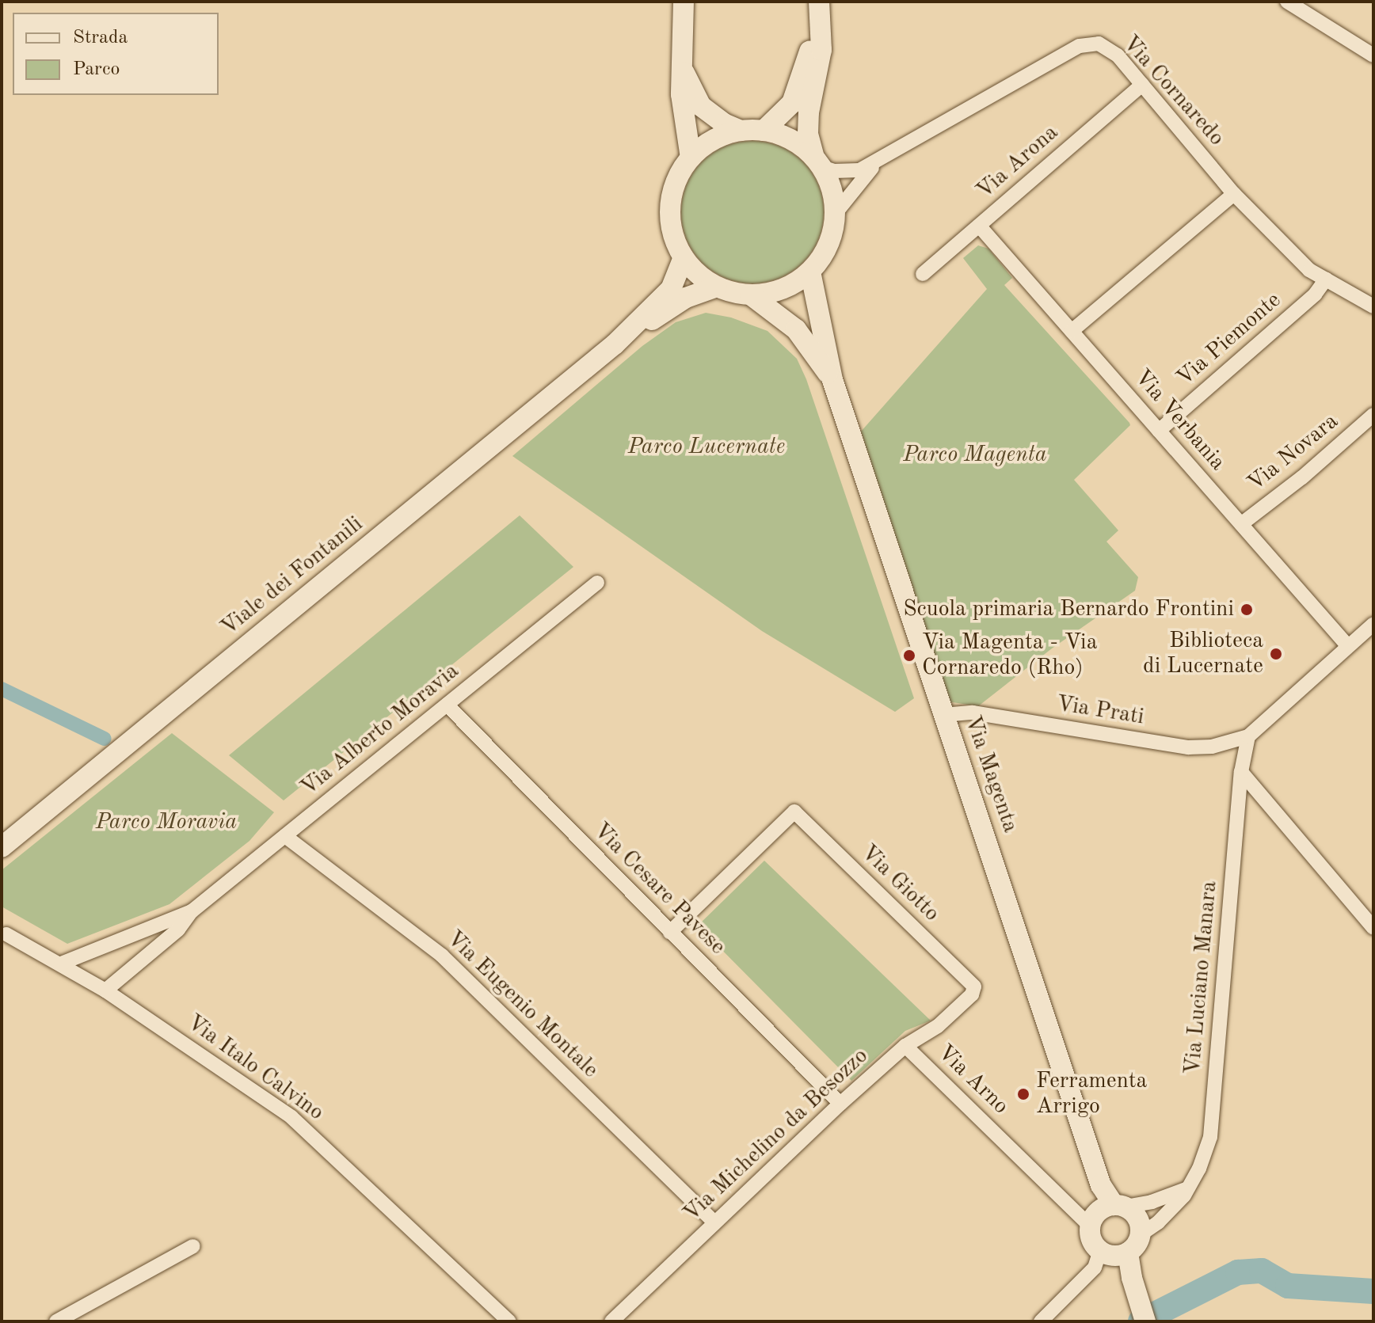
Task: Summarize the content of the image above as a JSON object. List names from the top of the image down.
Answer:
{
  "streets": {
    "main road": ["Viale dei Fontanili", "Via Magenta"],
    "street": [
      "Via Cornaredo",
      "Via Arona",
      "Via Piemonte",
      "Via Verbania",
      "Via Novara",
      "Via Prati",
      "Via Alberto Moravia",
      "Via Giotto",
      "Via Cesare Pavese",
      "Via Luciano Manara",
      "Via Eugenio Montale",
      "Via Italo Calvino",
      "Via Arno",
      "Via Michelino da Besozzo"
    ]
  },
  "crossings": [
    ["Via Cornaredo", "Via Arona"],
    ["Via Cornaredo", "Via Piemonte"],
    ["Via Cornaredo", "Viale dei Fontanili"],
    ["Via Cornaredo", "Via Magenta"],
    ["Via Arona", "Via Verbania"],
    ["Via Piemonte", "Via Verbania"],
    ["Via Verbania", "Via Novara"],
    ["Viale dei Fontanili", "Via Magenta"],
    ["Via Prati", "Via Magenta"],
    ["Via Prati", "Via Luciano Manara"],
    ["Via Alberto Moravia", "Via Cesare Pavese"],
    ["Via Alberto Moravia", "Via Eugenio Montale"],
    ["Via Alberto Moravia", "Via Italo Calvino"],
    ["Via Magenta", "Via Luciano Manara"],
    ["Via Magenta", "Via Arno"],
    ["Via Giotto", "Via Cesare Pavese"],
    ["Via Giotto", "Via Michelino da Besozzo"],
    ["Via Cesare Pavese", "Via Michelino da Besozzo"],
    ["Via Luciano Manara", "Via Arno"],
    ["Via Eugenio Montale", "Via Michelino da Besozzo"],
    ["Via Arno", "Via Michelino da Besozzo"]
  ],
  "parks": ["Parco Lucernate", "Parco Magenta", "Parco Moravia"],
  "places": [
    "Scuola primaria Bernardo Frontini",
    "Biblioteca di Lucernate",
    "Via Magenta - Via Cornaredo (Rho)",
    "Ferramenta Arrigo"
  ],
  "legend": ["Strada", "Parco"]
}
